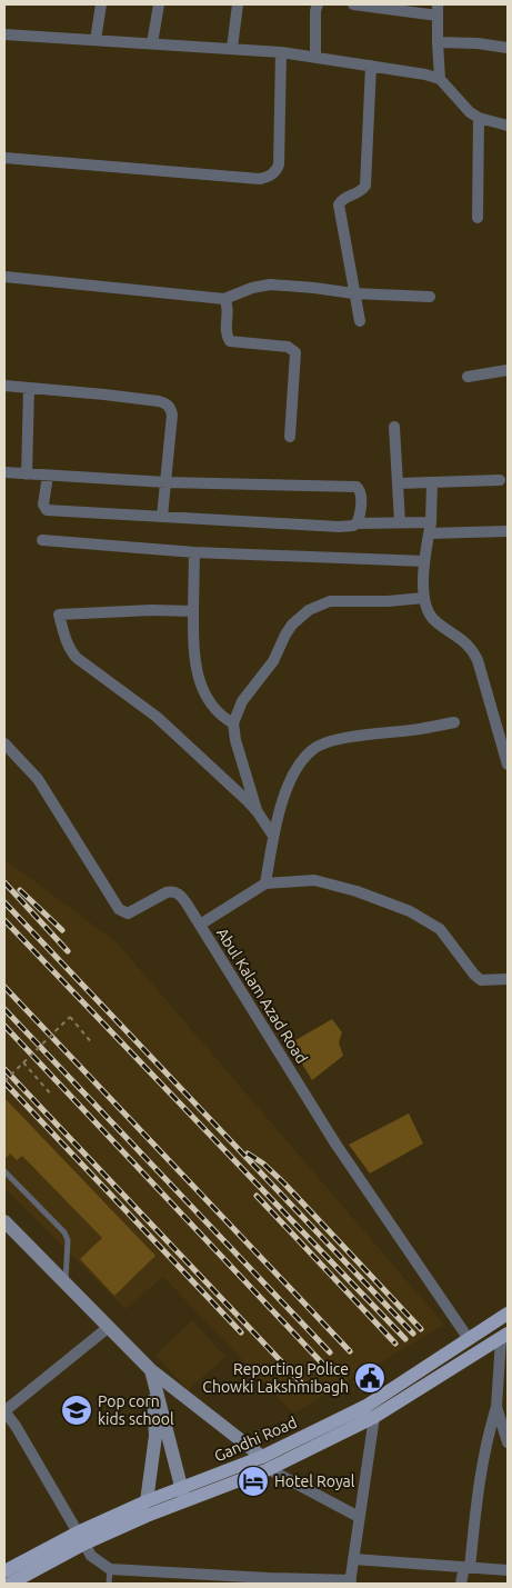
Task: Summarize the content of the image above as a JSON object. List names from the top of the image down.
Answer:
{
  "streets": {
    "main road": ["Gandhi Road"],
    "street": ["Abul Kalam Azad Road"]
  },
  "crossings": [
    ["Abul Kalam Azad Road", "Gandhi Road"]
  ],
  "places": {
    "public building": ["Reporting Police Chowki Lakshmibagh"],
    "school or university": ["Pop corn kids school"],
    "hotel": ["Hotel Royal"]
  }
}
